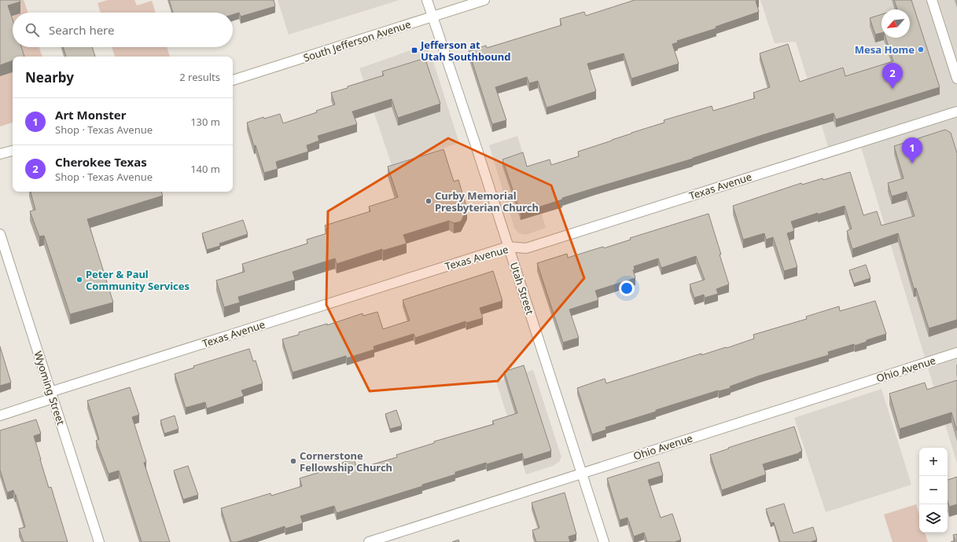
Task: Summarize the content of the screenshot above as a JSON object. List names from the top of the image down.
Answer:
{
  "streets": {
    "street": [
      "South Jefferson Avenue",
      "Texas Avenue",
      "Utah Street",
      "Ohio Avenue",
      "Wyoming Street"
    ]
  },
  "crossings": [
    ["South Jefferson Avenue", "Utah Street"],
    ["Texas Avenue", "Utah Street"],
    ["Texas Avenue", "Wyoming Street"],
    ["Utah Street", "Ohio Avenue"]
  ],
  "places": {
    "other": [
      "Mesa Home",
      "Curby Memorial Presbyterian Church",
      "Peter & Paul Community Services",
      "Cornerstone Fellowship Church"
    ],
    "transit": ["Jefferson at Utah Southbound"]
  },
  "north": "bottom left",
  "page": {
    "search": "Search here",
    "heading": ["Nearby", "2 results"],
    "pins": ["2", "1"],
    "list": [
      {
        "mark": "1",
        "name": "Art Monster",
        "note": "Shop · Texas Avenue",
        "value": "130 m"
      },
      {
        "mark": "2",
        "name": "Cherokee Texas",
        "note": "Shop · Texas Avenue",
        "value": "140 m"
      }
    ],
    "map_buttons": ["+", "−"]
  }
}
